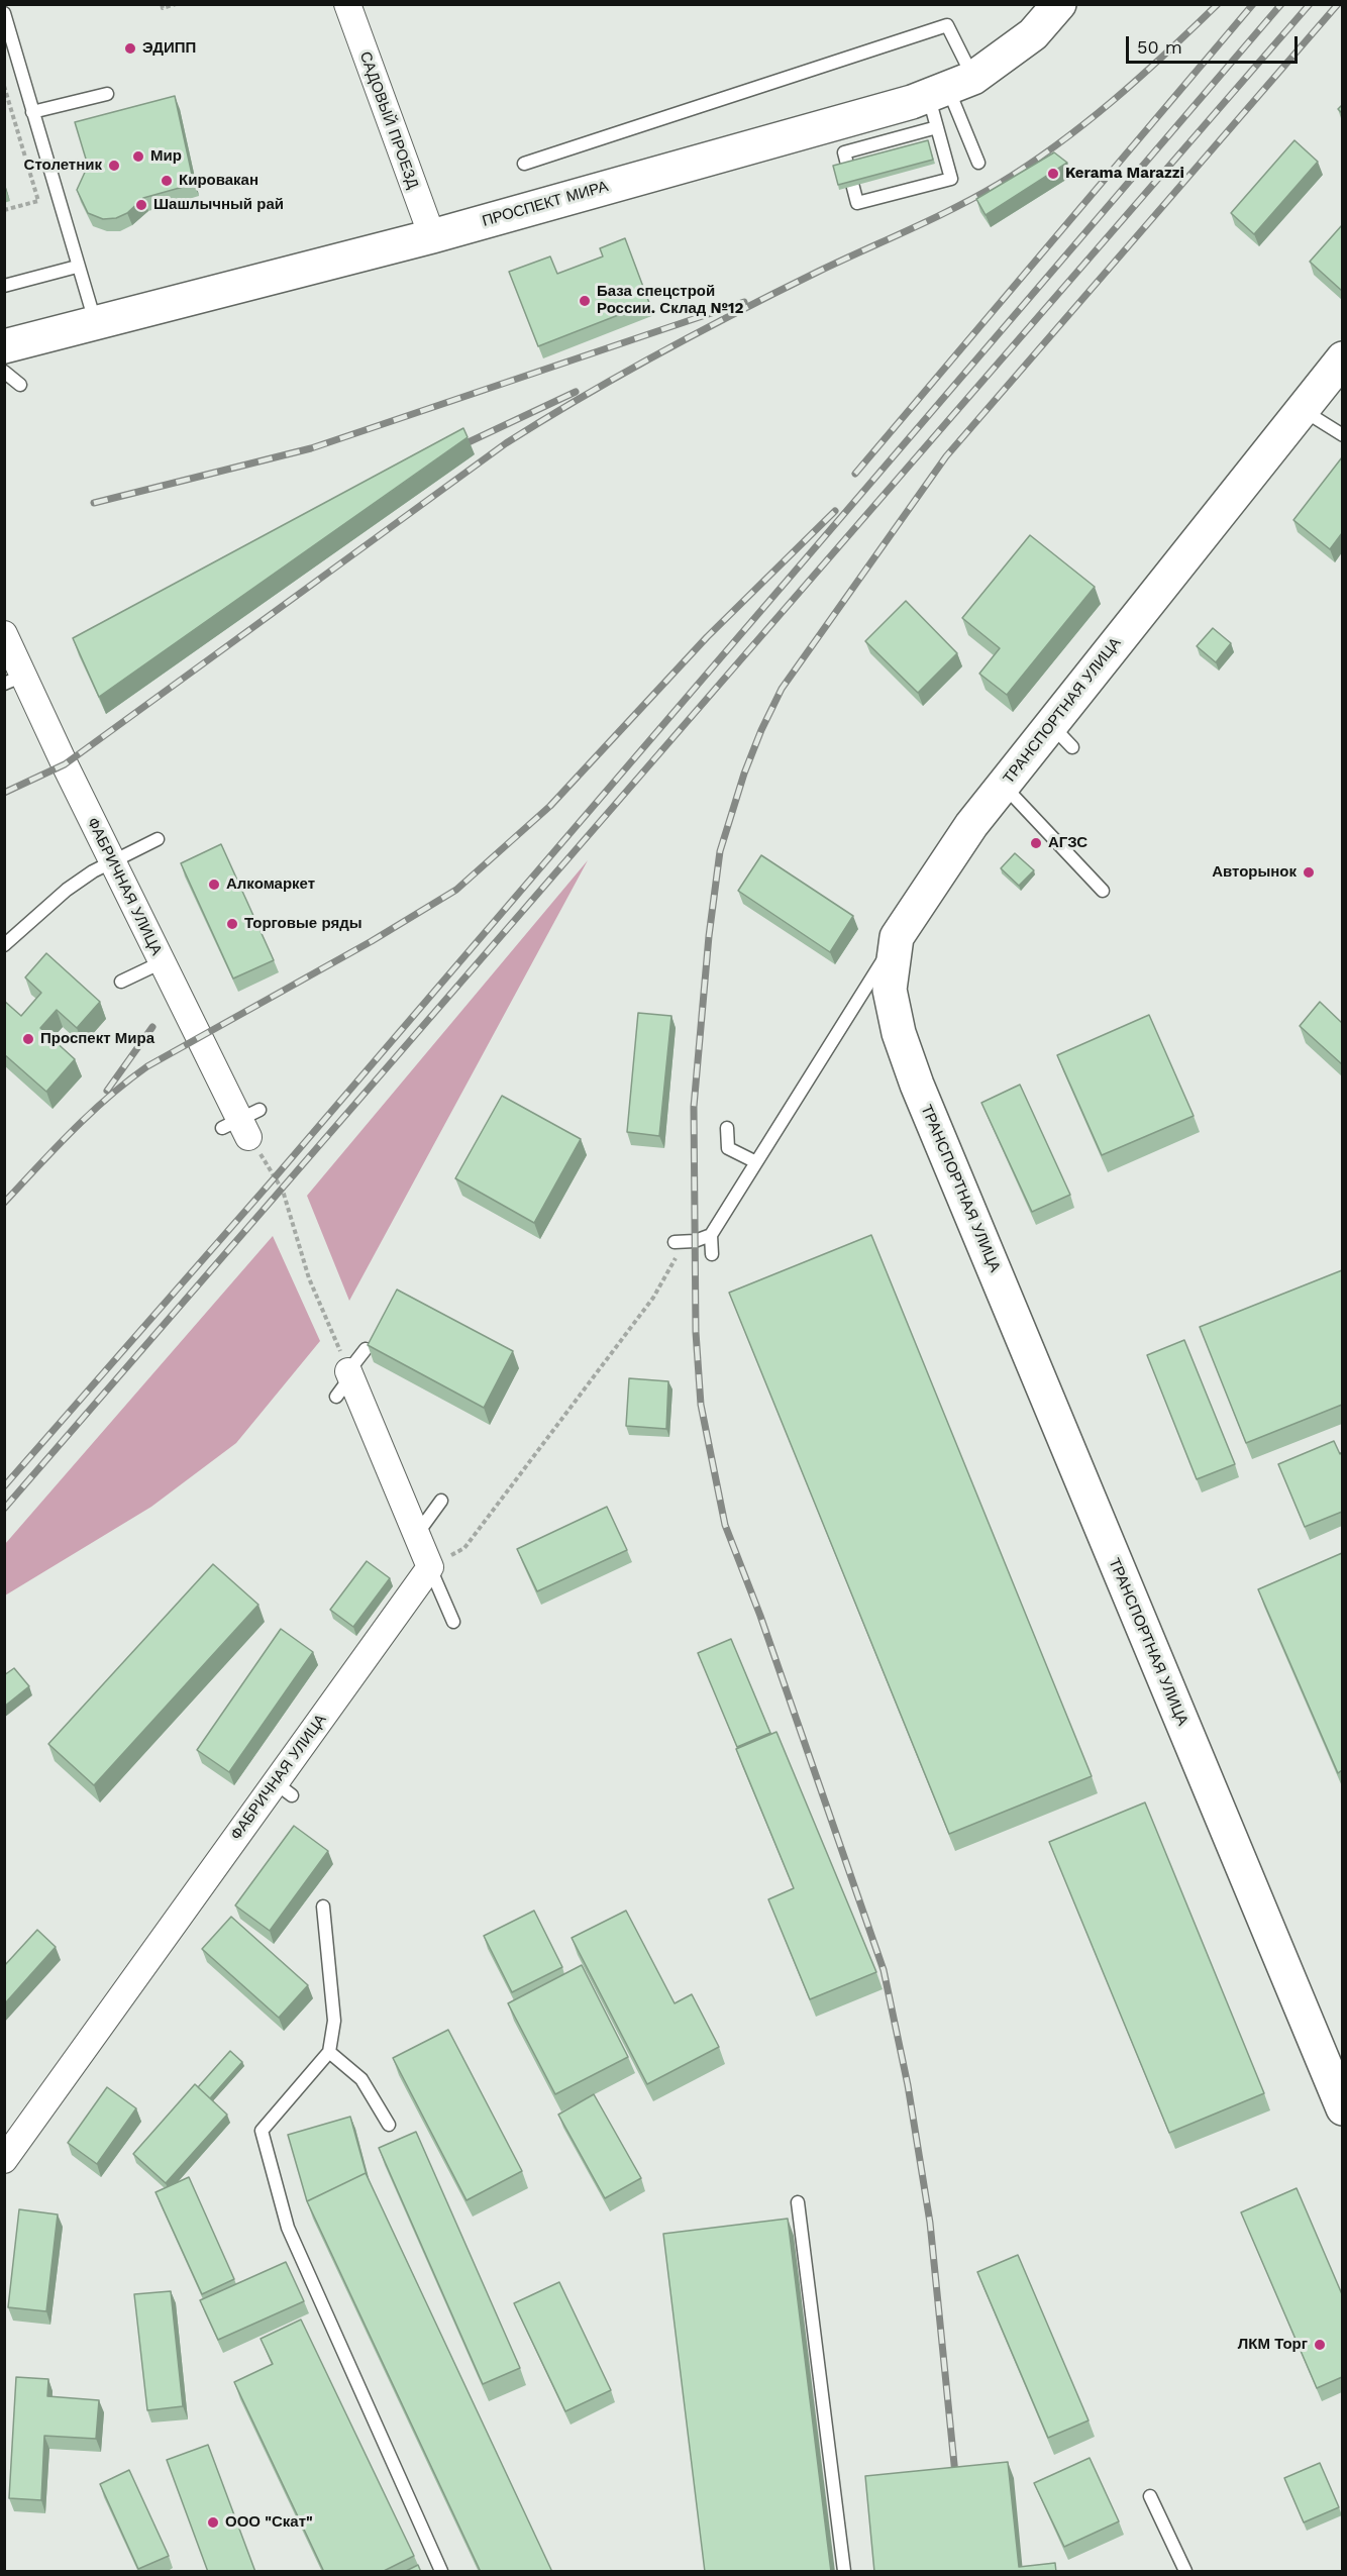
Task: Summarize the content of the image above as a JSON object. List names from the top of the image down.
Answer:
{
  "streets": {
    "street": [
      "САДОВЫЙ ПРОЕЗД",
      "ПРОСПЕКТ МИРА",
      "ТРАНСПОРТНАЯ УЛИЦА",
      "ФАБРИЧНАЯ УЛИЦА"
    ]
  },
  "crossings": [
    ["САДОВЫЙ ПРОЕЗД", "ПРОСПЕКТ МИРА"]
  ],
  "places": [
    "ЭДИПП",
    "Мир",
    "Столетник",
    "Kerama Marazzi",
    "Кировакан",
    "Шашлычный рай",
    "База спецстрой России. Склад №12",
    "АГЗС",
    "Авторынок",
    "Алкомаркет",
    "Торговые ряды",
    "Проспект Мира",
    "ЛКМ Торг",
    "ООО \"Скат\""
  ],
  "scale_bar": "50 m"
}
